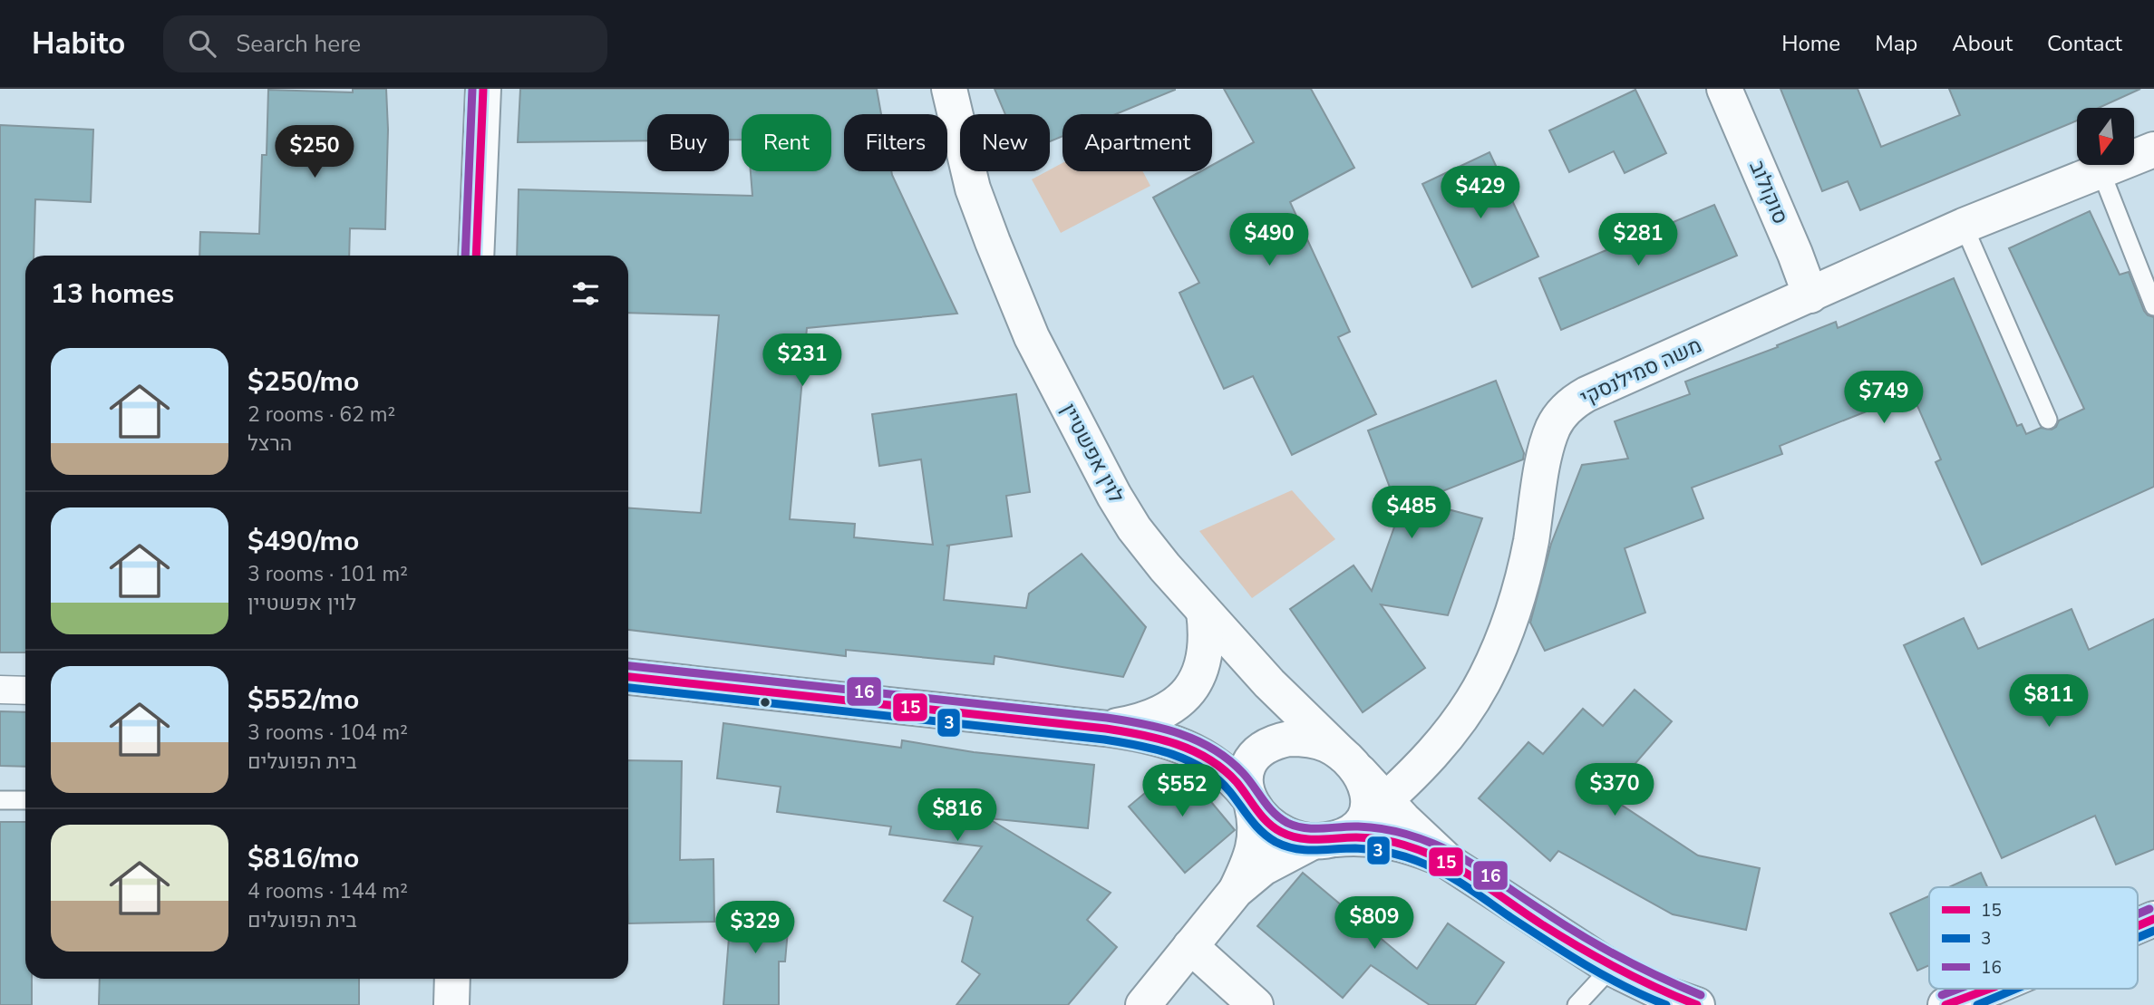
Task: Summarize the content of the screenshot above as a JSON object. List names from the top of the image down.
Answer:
{
  "streets": {
    "street": ["סוקולוב", "משה סמילנסקי", "לוין אפשטיין"]
  },
  "crossings": [
    ["סוקולוב", "משה סמילנסקי"],
    ["משה סמילנסקי", "לוין אפשטיין"]
  ],
  "lines": ["transit line 15", "transit line 16", "transit line 3"],
  "legend": ["15", "3", "16"],
  "north": "bottom",
  "page": {
    "header": "Habito",
    "search": "Search here",
    "nav": [
      "Home",
      "Map",
      "About",
      "Contact"
    ],
    "chip": [
      "Buy",
      "Rent",
      "Filters",
      "New",
      "Apartment"
    ],
    "price": [
      "$250",
      "$429",
      "$490",
      "$281",
      "$231",
      "$749",
      "$485",
      "$811",
      "$370",
      "$552",
      "$816",
      "$809",
      "$329"
    ],
    "heading": "13 homes",
    "list": [
      {
        "name": "$250/mo",
        "note": "2 rooms · 62 m² · הרצל"
      },
      {
        "name": "$490/mo",
        "note": "3 rooms · 101 m² · לוין אפשטיין"
      },
      {
        "name": "$552/mo",
        "note": "3 rooms · 104 m² · בית הפועלים"
      },
      {
        "name": "$816/mo",
        "note": "4 rooms · 144 m² · בית הפועלים"
      }
    ]
  }
}
